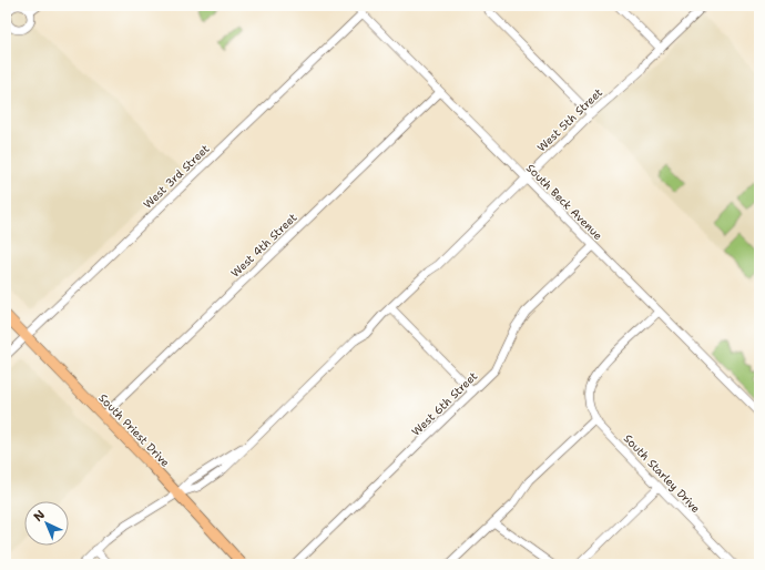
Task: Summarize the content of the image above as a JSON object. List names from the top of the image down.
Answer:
{
  "streets": {
    "main road": ["South Priest Drive"],
    "street": [
      "West 5th Street",
      "West 3rd Street",
      "South Beck Avenue",
      "West 4th Street",
      "West 6th Street",
      "South Starley Drive"
    ]
  },
  "crossings": [
    ["West 5th Street", "South Beck Avenue"],
    ["West 5th Street", "South Priest Drive"],
    ["West 3rd Street", "South Beck Avenue"],
    ["West 3rd Street", "South Priest Drive"],
    ["South Beck Avenue", "West 4th Street"],
    ["South Beck Avenue", "West 6th Street"],
    ["South Beck Avenue", "South Starley Drive"],
    ["West 4th Street", "South Priest Drive"]
  ],
  "north": "top left"
}
